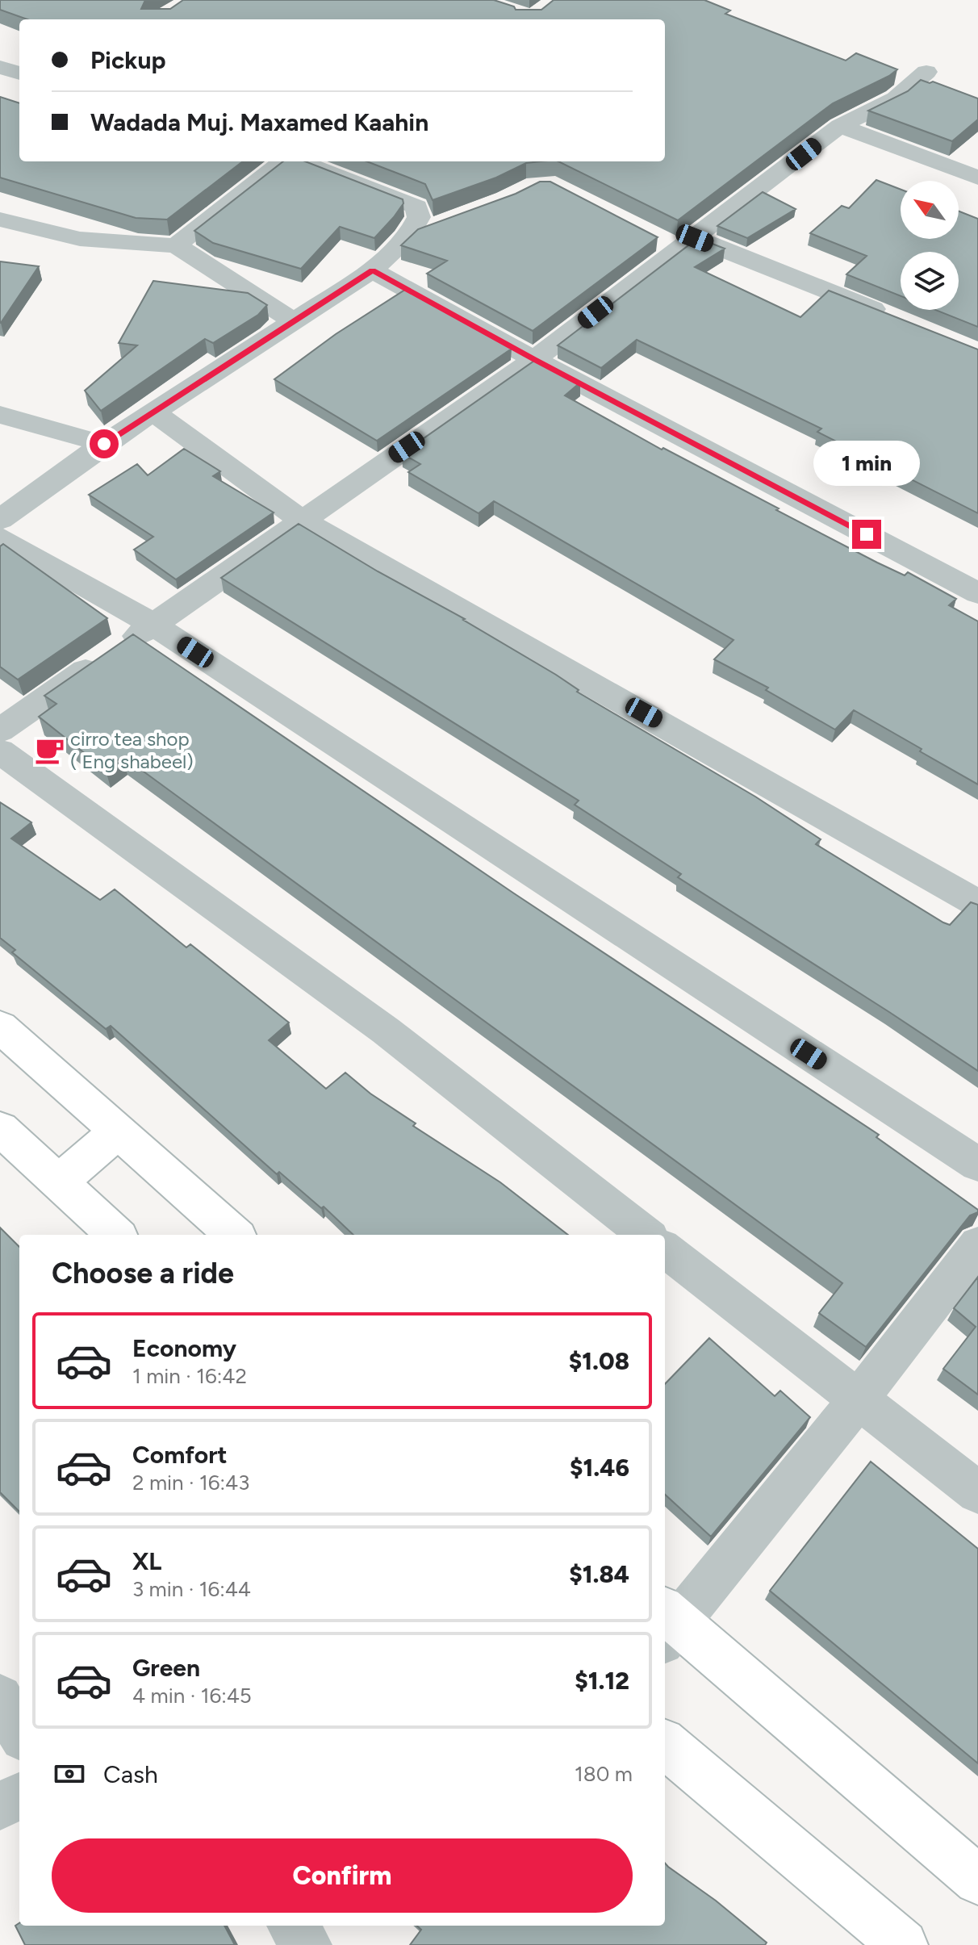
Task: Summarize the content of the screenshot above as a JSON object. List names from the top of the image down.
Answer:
{
  "places": {
    "cafe": ["cirro tea shop ( Eng shabeel)"]
  },
  "north": "top left",
  "page": {
    "banner": ["Pickup", "Wadada Muj. Maxamed Kaahin"],
    "bubble": "1 min",
    "heading": "Choose a ride",
    "list": [
      {
        "name": "Economy",
        "note": "1 min · 16:42",
        "value": "$1.08"
      },
      {
        "name": "Comfort",
        "note": "2 min · 16:43",
        "value": "$1.46"
      },
      {
        "name": "XL",
        "note": "3 min · 16:44",
        "value": "$1.84"
      },
      {
        "name": "Green",
        "note": "4 min · 16:45",
        "value": "$1.12"
      }
    ],
    "pay": ["Cash", "180 m"],
    "buttons": "Confirm"
  }
}
